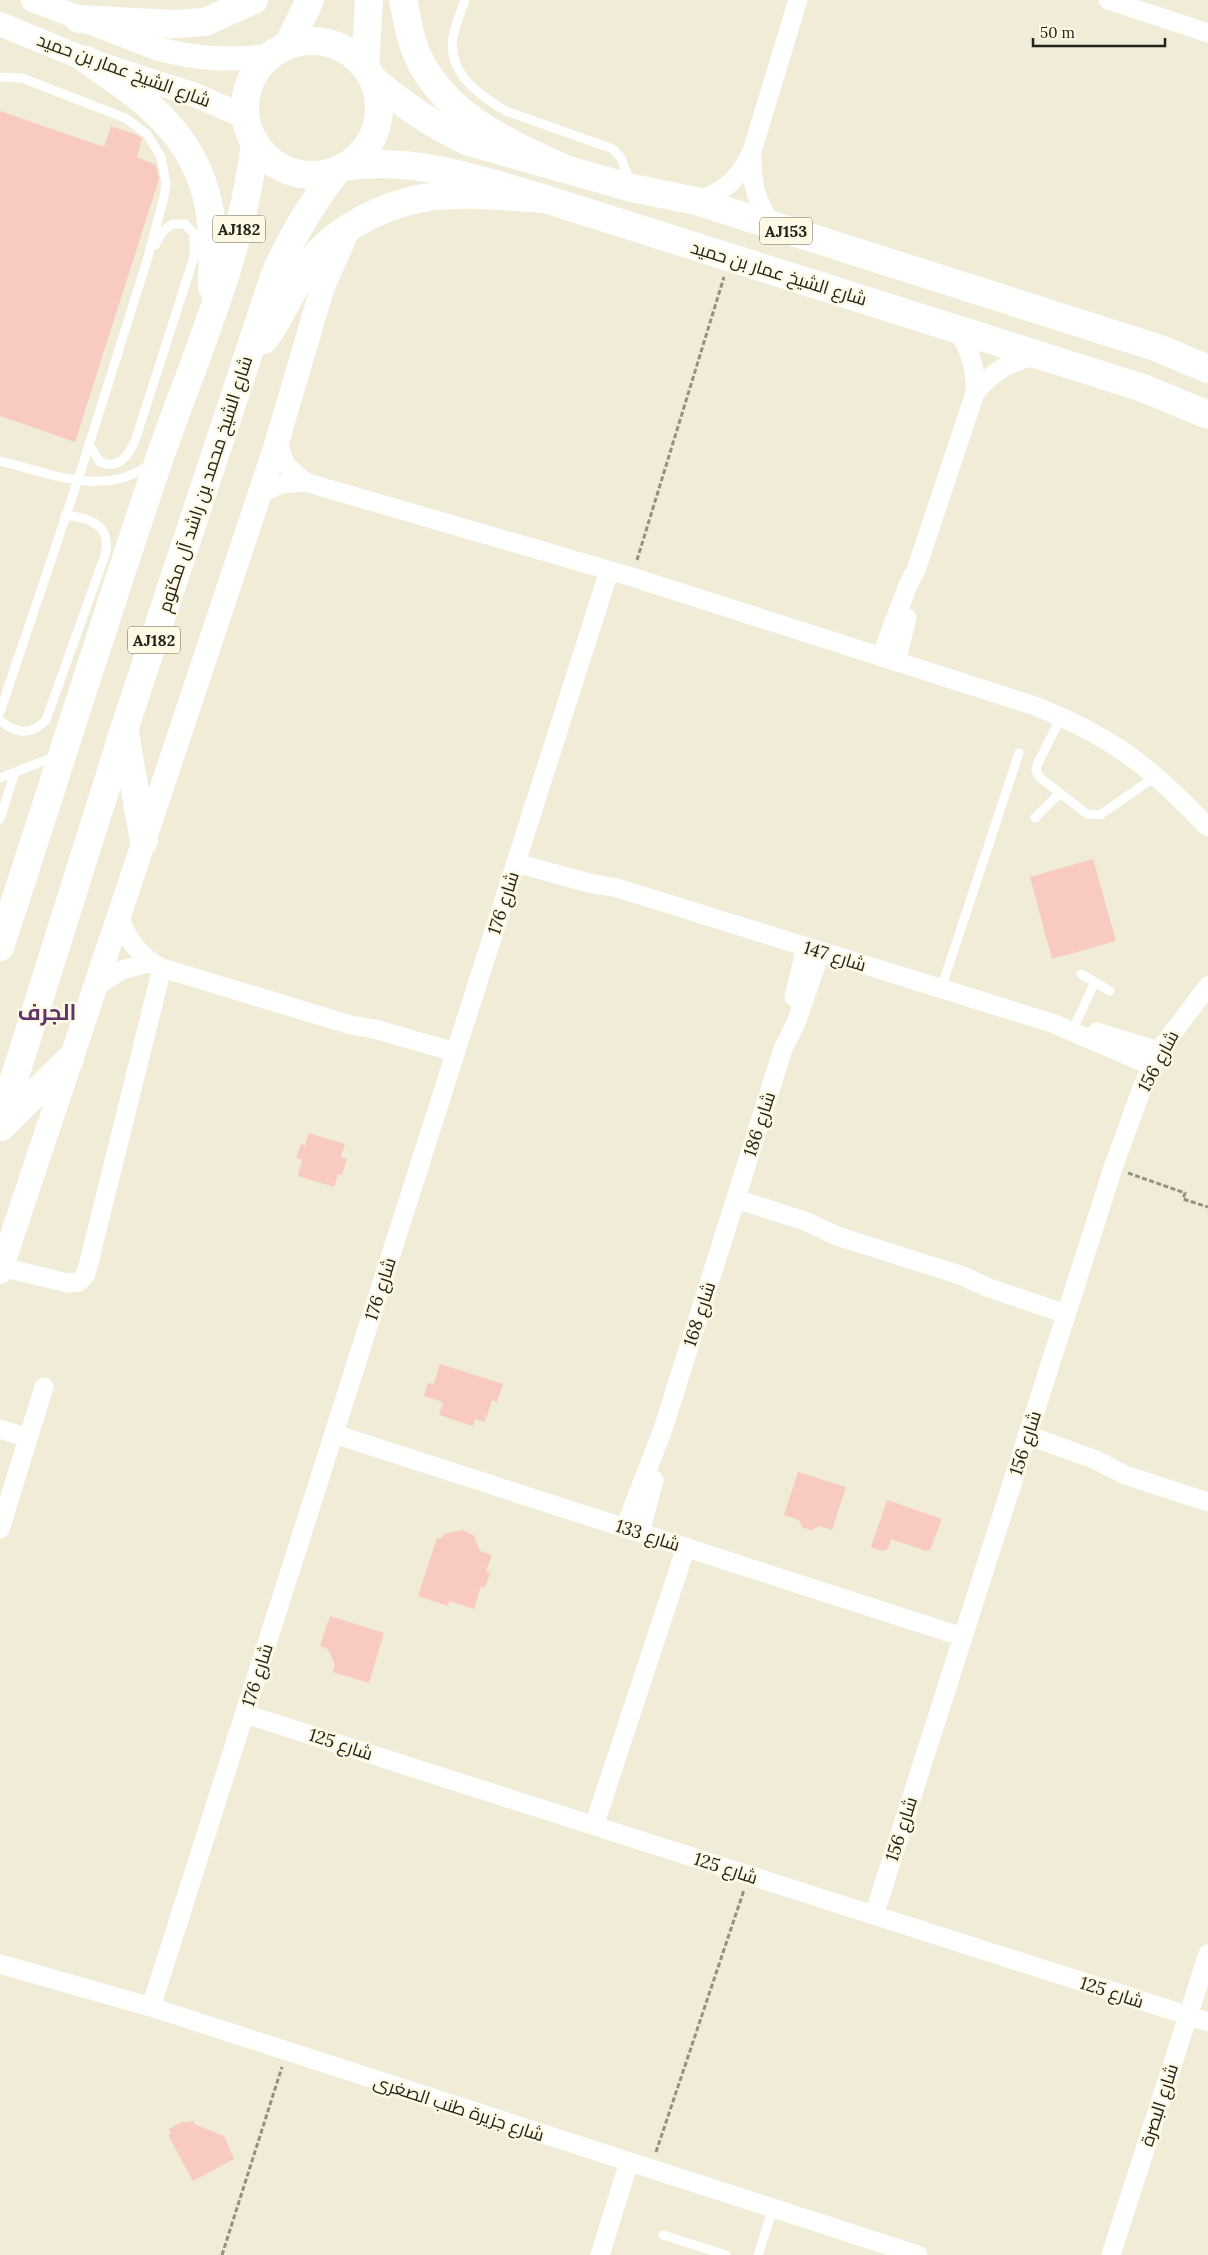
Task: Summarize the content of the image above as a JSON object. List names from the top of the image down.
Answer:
{
  "streets": {
    "main road": [
      "شارع الشيخ عمار بن حميد",
      "AJ182",
      "AJ153",
      "شارع الشيخ محمد بن راشد آل مكتوم"
    ],
    "street": [
      "شارع 176",
      "شارع 147",
      "شارع 156",
      "شارع 186",
      "شارع 168",
      "شارع 133",
      "شارع 125",
      "شارع البصرة",
      "شارع جزيرة طنب الصغرى"
    ]
  },
  "crossings": [
    ["شارع الشيخ عمار بن حميد", "AJ182"],
    ["شارع الشيخ عمار بن حميد", "AJ153"],
    ["شارع الشيخ عمار بن حميد", "شارع الشيخ محمد بن راشد آل مكتوم"],
    ["AJ182", "AJ153"],
    ["AJ182", "شارع الشيخ محمد بن راشد آل مكتوم"],
    ["AJ153", "شارع الشيخ محمد بن راشد آل مكتوم"],
    ["شارع 176", "شارع 147"],
    ["شارع 176", "شارع 133"],
    ["شارع 176", "شارع 125"],
    ["شارع 176", "شارع جزيرة طنب الصغرى"],
    ["شارع 147", "شارع 156"],
    ["شارع 147", "شارع 186"],
    ["شارع 156", "شارع 133"],
    ["شارع 156", "شارع 125"],
    ["شارع 186", "شارع 168"],
    ["شارع 168", "شارع 133"],
    ["شارع 125", "شارع البصرة"]
  ],
  "districts": ["الجرف"],
  "scale_bar": "50 m"
}
